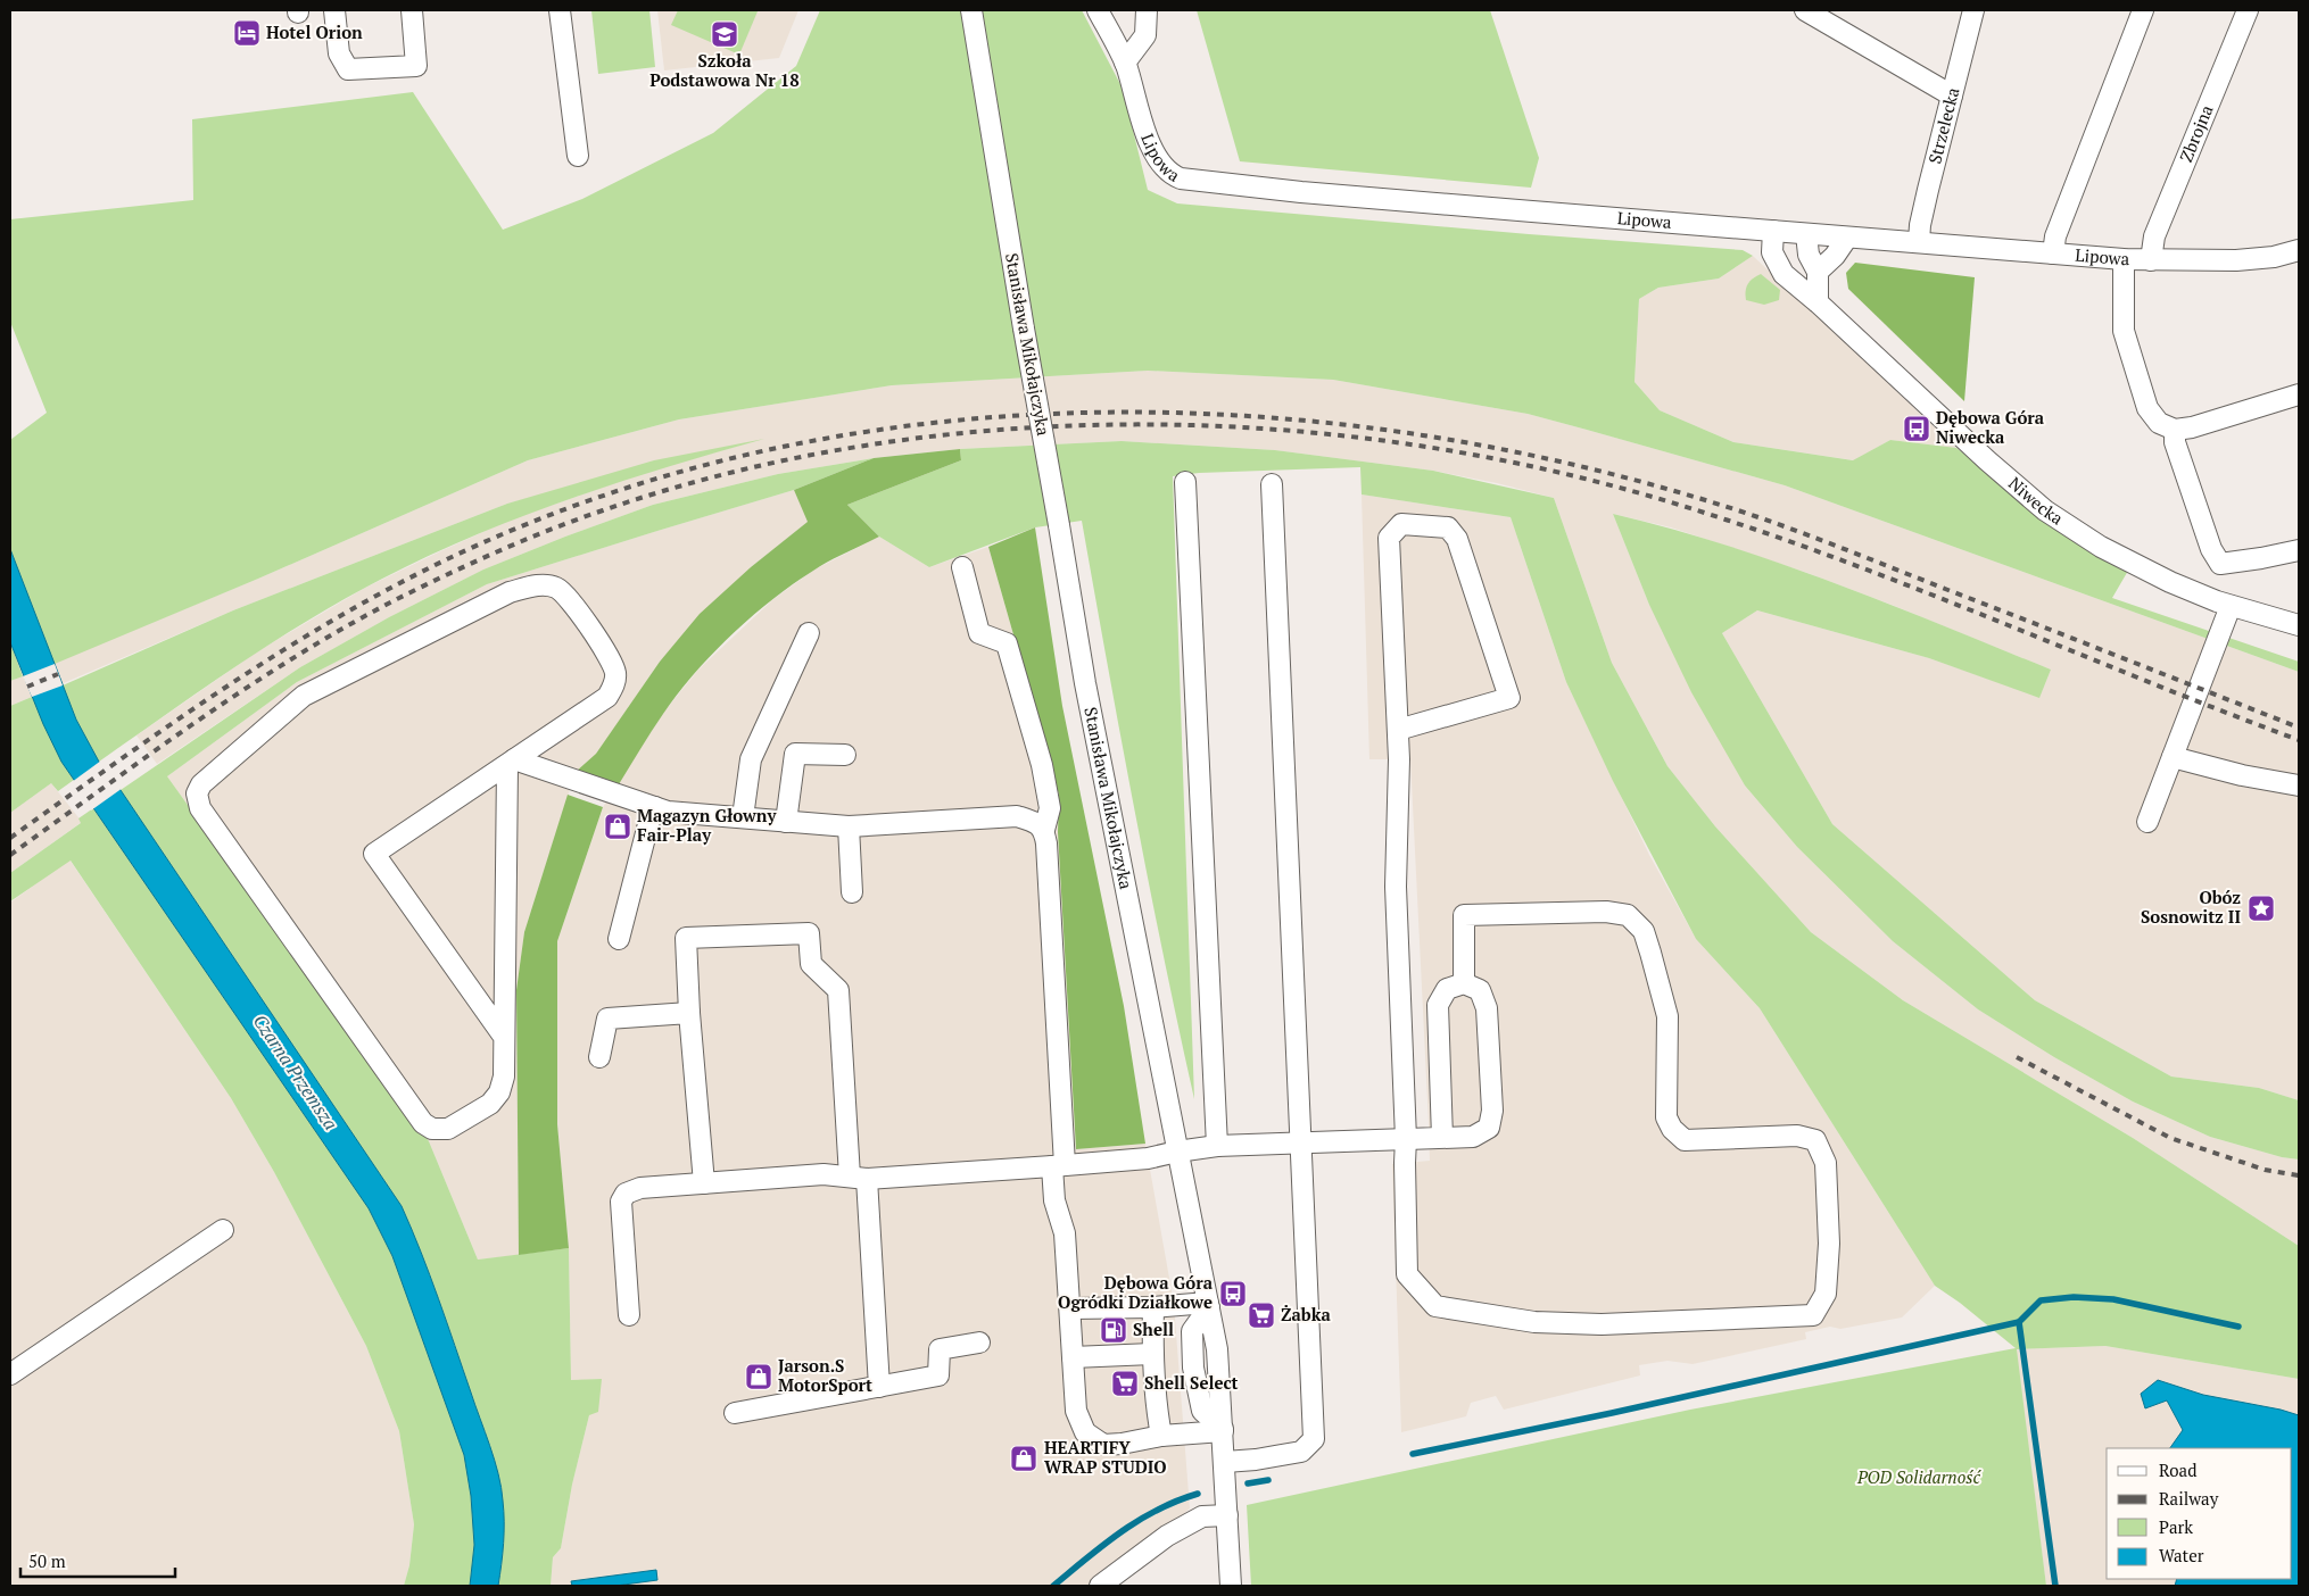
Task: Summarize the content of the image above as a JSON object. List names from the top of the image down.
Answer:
{
  "streets": {
    "street": [
      "Strzelecka",
      "Zbrojna",
      "Lipowa",
      "Stanisława Mikołajczyka",
      "Niwecka"
    ]
  },
  "crossings": [
    ["Strzelecka", "Lipowa"],
    ["Zbrojna", "Lipowa"],
    ["Lipowa", "Niwecka"]
  ],
  "water": ["Czarna Przemsza"],
  "parks": ["POD Solidarność"],
  "places": {
    "hotel": ["Hotel Orion"],
    "school or university": ["Szkoła Podstawowa Nr 18"],
    "bus stop": ["Dębowa Góra Niwecka", "Dębowa Góra Ogródki Działkowe"],
    "shop": ["Magazyn Głowny Fair-Play", "Jarson.S MotorSport", "HEARTIFY WRAP STUDIO"],
    "place": ["Obóz Sosnowitz II"],
    "supermarket": ["Żabka", "Shell Select"],
    "fuel station": ["Shell"]
  },
  "legend": [
    "Road",
    "Railway",
    "Park",
    "Water"
  ],
  "scale_bar": "50 m"
}
